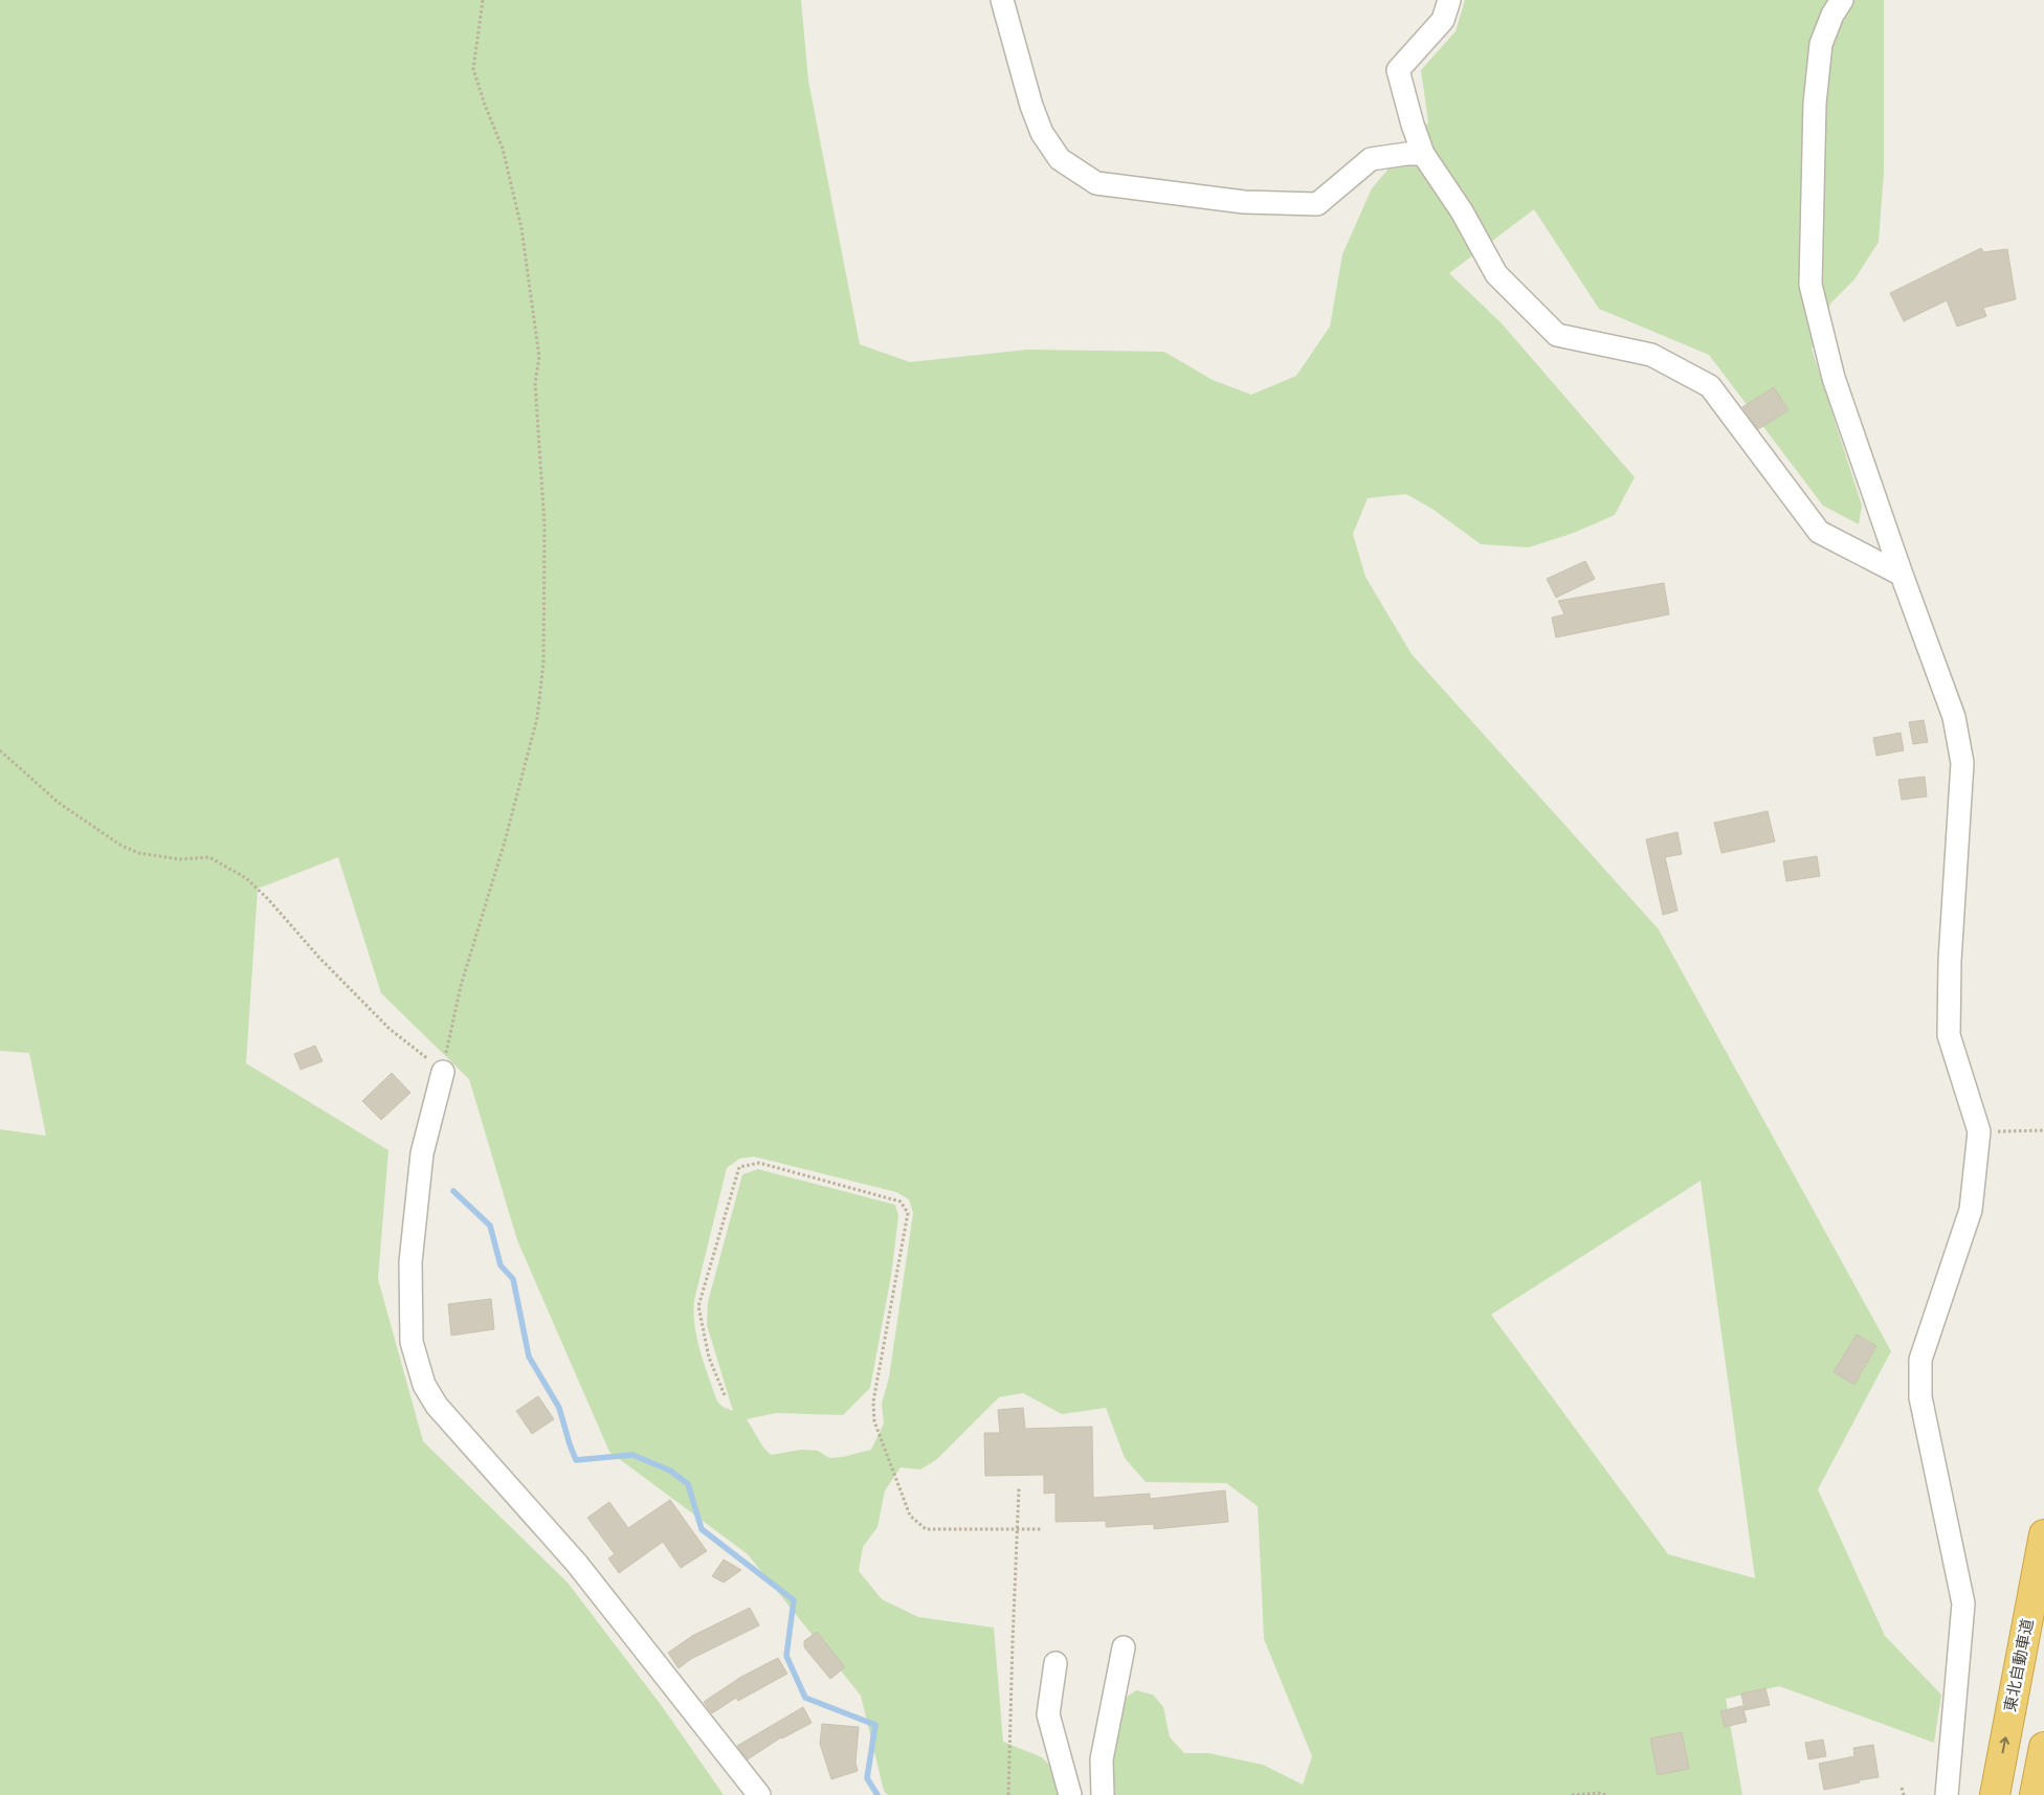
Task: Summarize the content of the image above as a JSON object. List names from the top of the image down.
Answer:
{
  "streets": {
    "highway": ["東北自動車道"]
  },
  "one_way": ["東北自動車道"]
}
